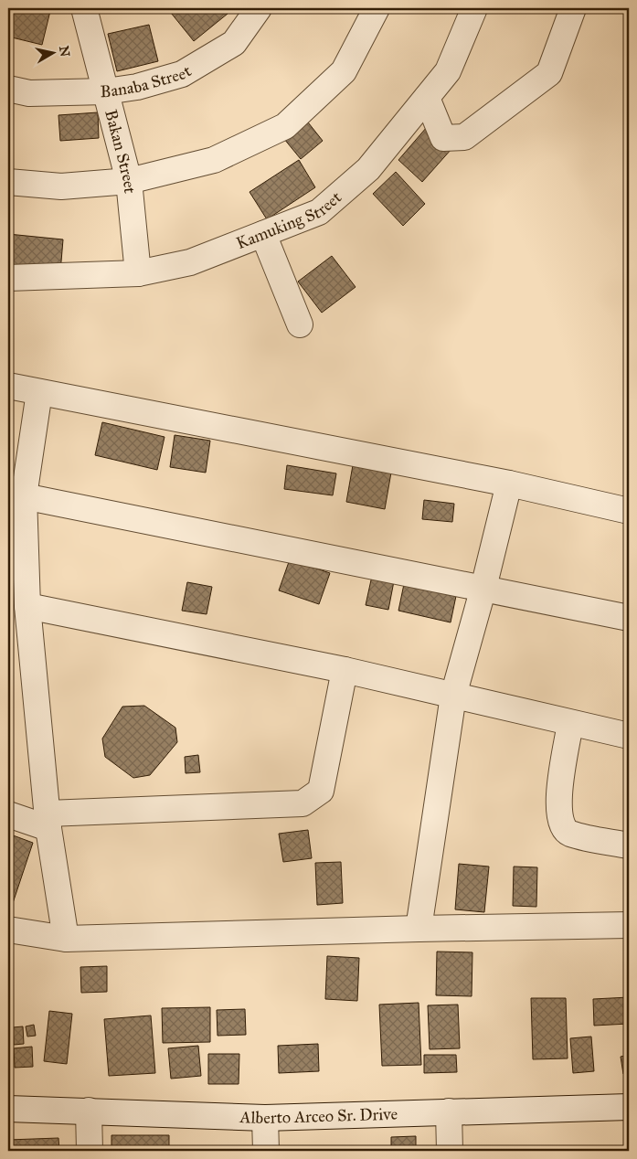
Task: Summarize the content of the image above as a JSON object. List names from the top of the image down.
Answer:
{
  "streets": {
    "street": [
      "Banaba Street",
      "Bakan Street",
      "Kamuking Street",
      "Alberto Arceo Sr. Drive"
    ]
  },
  "crossings": [
    ["Banaba Street", "Bakan Street"],
    ["Bakan Street", "Kamuking Street"]
  ],
  "north": "right"
}
